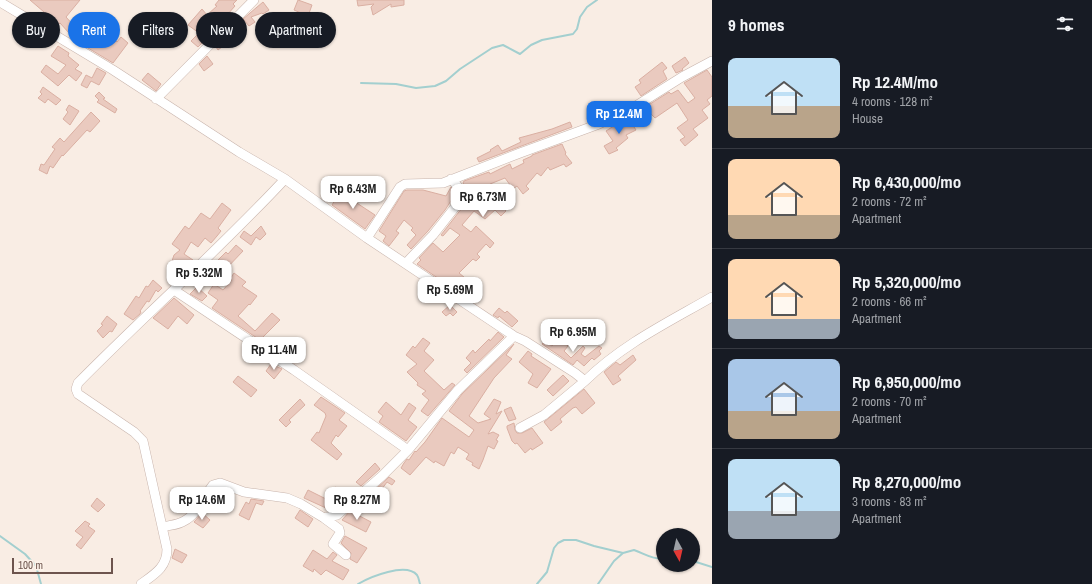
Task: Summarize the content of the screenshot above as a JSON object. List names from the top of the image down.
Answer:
{
  "scale_bar": "100 m",
  "north": "bottom",
  "page": {
    "heading": "9 homes",
    "chip": [
      "Buy",
      "Rent",
      "Filters",
      "New",
      "Apartment"
    ],
    "list": [
      {
        "name": "Rp 12.4M/mo",
        "note": "4 rooms · 128 m² · House"
      },
      {
        "name": "Rp 6,430,000/mo",
        "note": "2 rooms · 72 m² · Apartment"
      },
      {
        "name": "Rp 5,320,000/mo",
        "note": "2 rooms · 66 m² · Apartment"
      },
      {
        "name": "Rp 6,950,000/mo",
        "note": "2 rooms · 70 m² · Apartment"
      },
      {
        "name": "Rp 8,270,000/mo",
        "note": "3 rooms · 83 m² · Apartment"
      }
    ],
    "price": [
      "Rp 12.4M",
      "Rp 6.43M",
      "Rp 6.73M",
      "Rp 5.32M",
      "Rp 5.69M",
      "Rp 6.95M",
      "Rp 11.4M",
      "Rp 14.6M",
      "Rp 8.27M"
    ],
    "scale": "100 m"
  }
}
